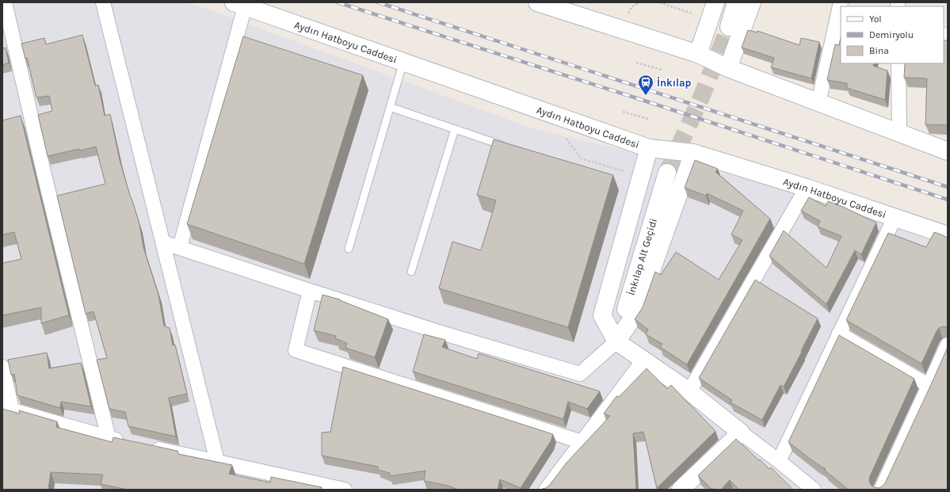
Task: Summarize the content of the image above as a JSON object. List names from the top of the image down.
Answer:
{
  "streets": {
    "street": ["Aydın Hatboyu Caddesi", "İnkılap Alt Geçidi"]
  },
  "places": {
    "station": ["İnkılap"]
  },
  "legend": ["Yol", "Demiryolu", "Bina"]
}
